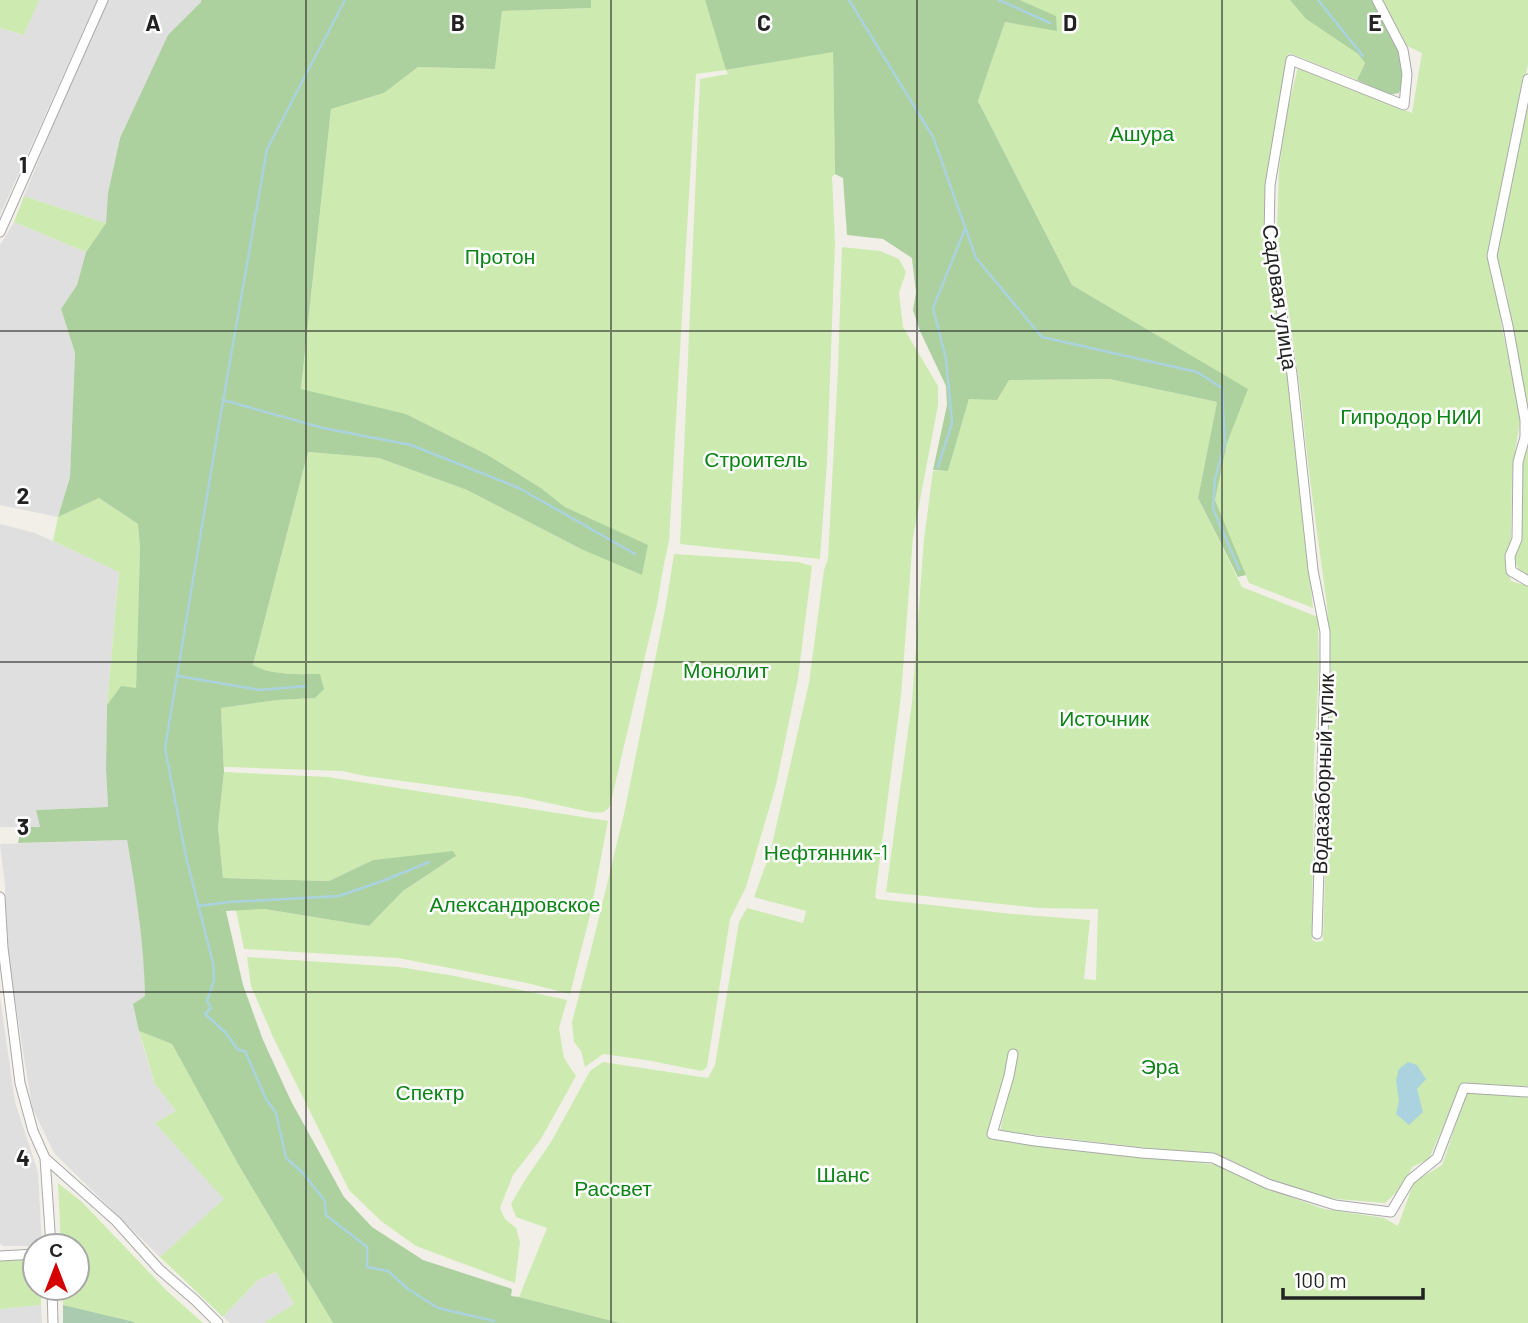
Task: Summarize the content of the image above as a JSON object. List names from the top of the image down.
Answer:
{
  "streets": {
    "street": ["Садовая улица", "Водазаборный тупик"]
  },
  "crossings": [
    ["Садовая улица", "Водазаборный тупик"]
  ],
  "parks": [
    "Ашура",
    "Протон",
    "Гипродор НИИ",
    "Строитель",
    "Монолит",
    "Источник",
    "Нефтянник-1",
    "Александровское",
    "Эра",
    "Спектр",
    "Шанс",
    "Рассвет"
  ],
  "scale_bar": "100 m",
  "north": "top",
  "grid": {
    "columns": [
      "A",
      "B",
      "C",
      "D",
      "E"
    ],
    "rows": [
      "1",
      "2",
      "3",
      "4"
    ]
  }
}
